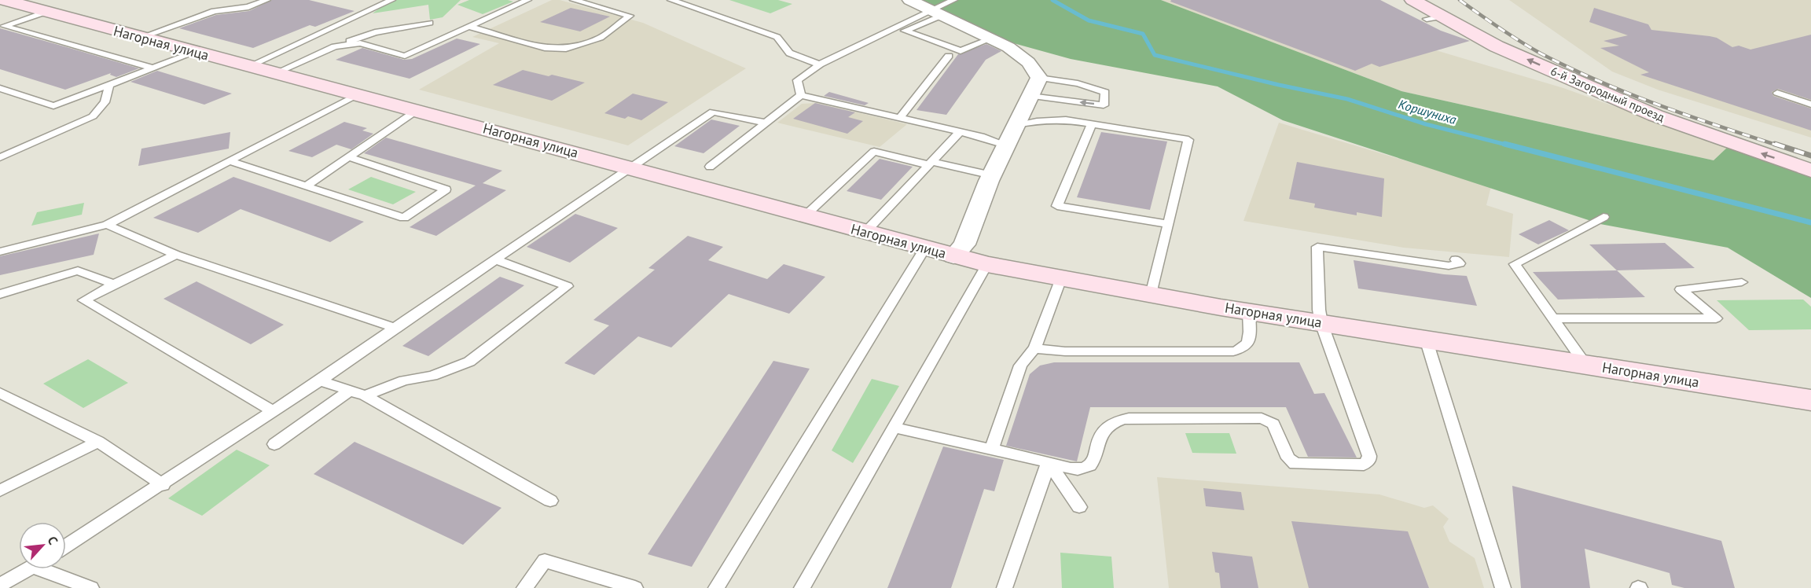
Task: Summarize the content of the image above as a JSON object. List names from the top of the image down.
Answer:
{
  "streets": {
    "street": ["Нагорная улица", "6-й Загородный проезд"]
  },
  "one_way": ["6-й Загородный проезд"],
  "water": ["Коршуниха"],
  "north": "top right"
}
